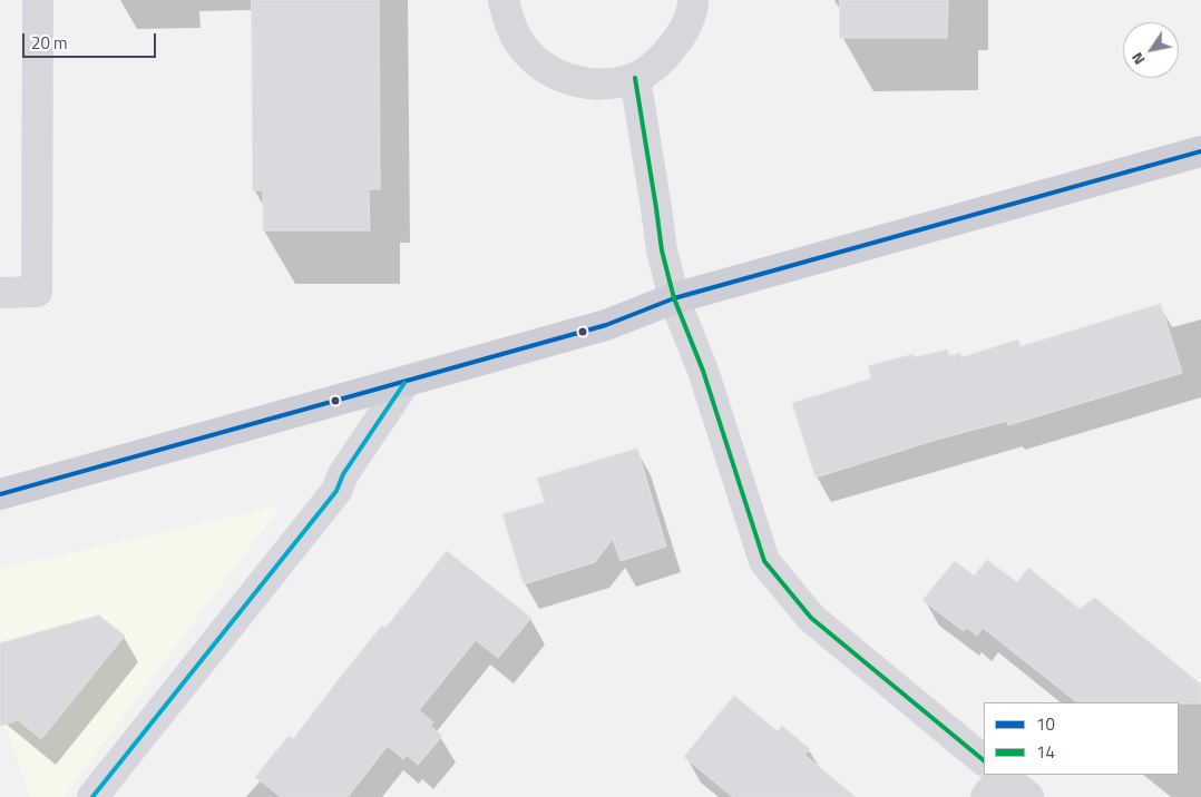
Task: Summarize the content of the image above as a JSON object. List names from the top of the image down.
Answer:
{
  "lines": ["transit line 14", "transit line 10"],
  "legend": ["10", "14"],
  "scale_bar": "20 m",
  "north": "bottom left"
}
